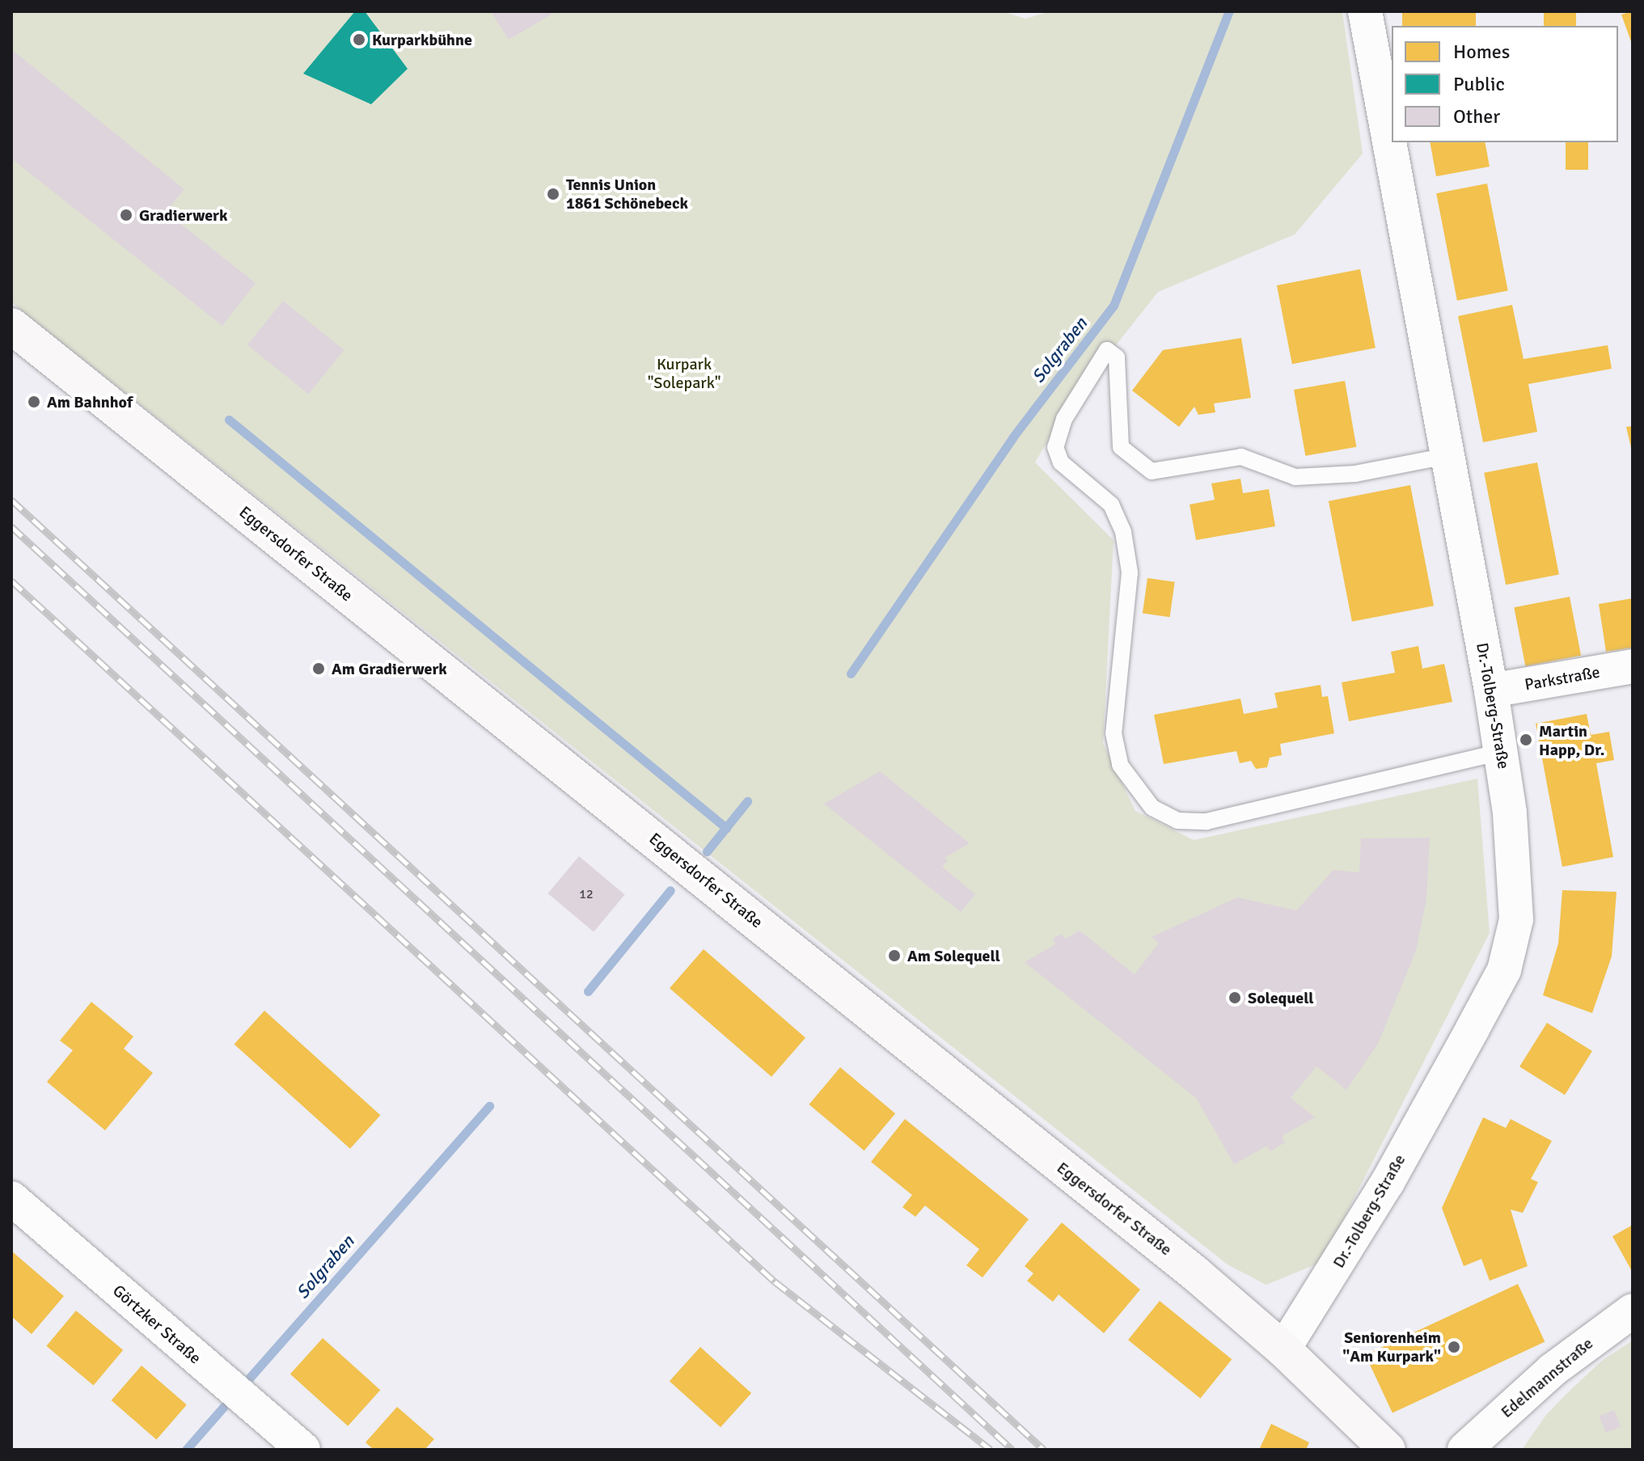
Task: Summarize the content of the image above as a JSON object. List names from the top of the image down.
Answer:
{
  "streets": {
    "street": [
      "Eggersdorfer Straße",
      "Parkstraße",
      "Dr.-Tolberg-Straße",
      "Görtzker Straße",
      "Edelmannstraße"
    ]
  },
  "crossings": [
    ["Eggersdorfer Straße", "Dr.-Tolberg-Straße"],
    ["Parkstraße", "Dr.-Tolberg-Straße"]
  ],
  "water": ["Solgraben"],
  "parks": ["Kurpark \"Solepark\""],
  "places": [
    "Kurparkbühne",
    "Tennis Union 1861 Schönebeck",
    "Gradierwerk",
    "Am Bahnhof",
    "Am Gradierwerk",
    "Martin Happ, Dr.",
    "Am Solequell",
    "Solequell",
    "Seniorenheim \"Am Kurpark\""
  ],
  "house_numbers": ["12"],
  "legend": ["Homes", "Public", "Other"]
}
